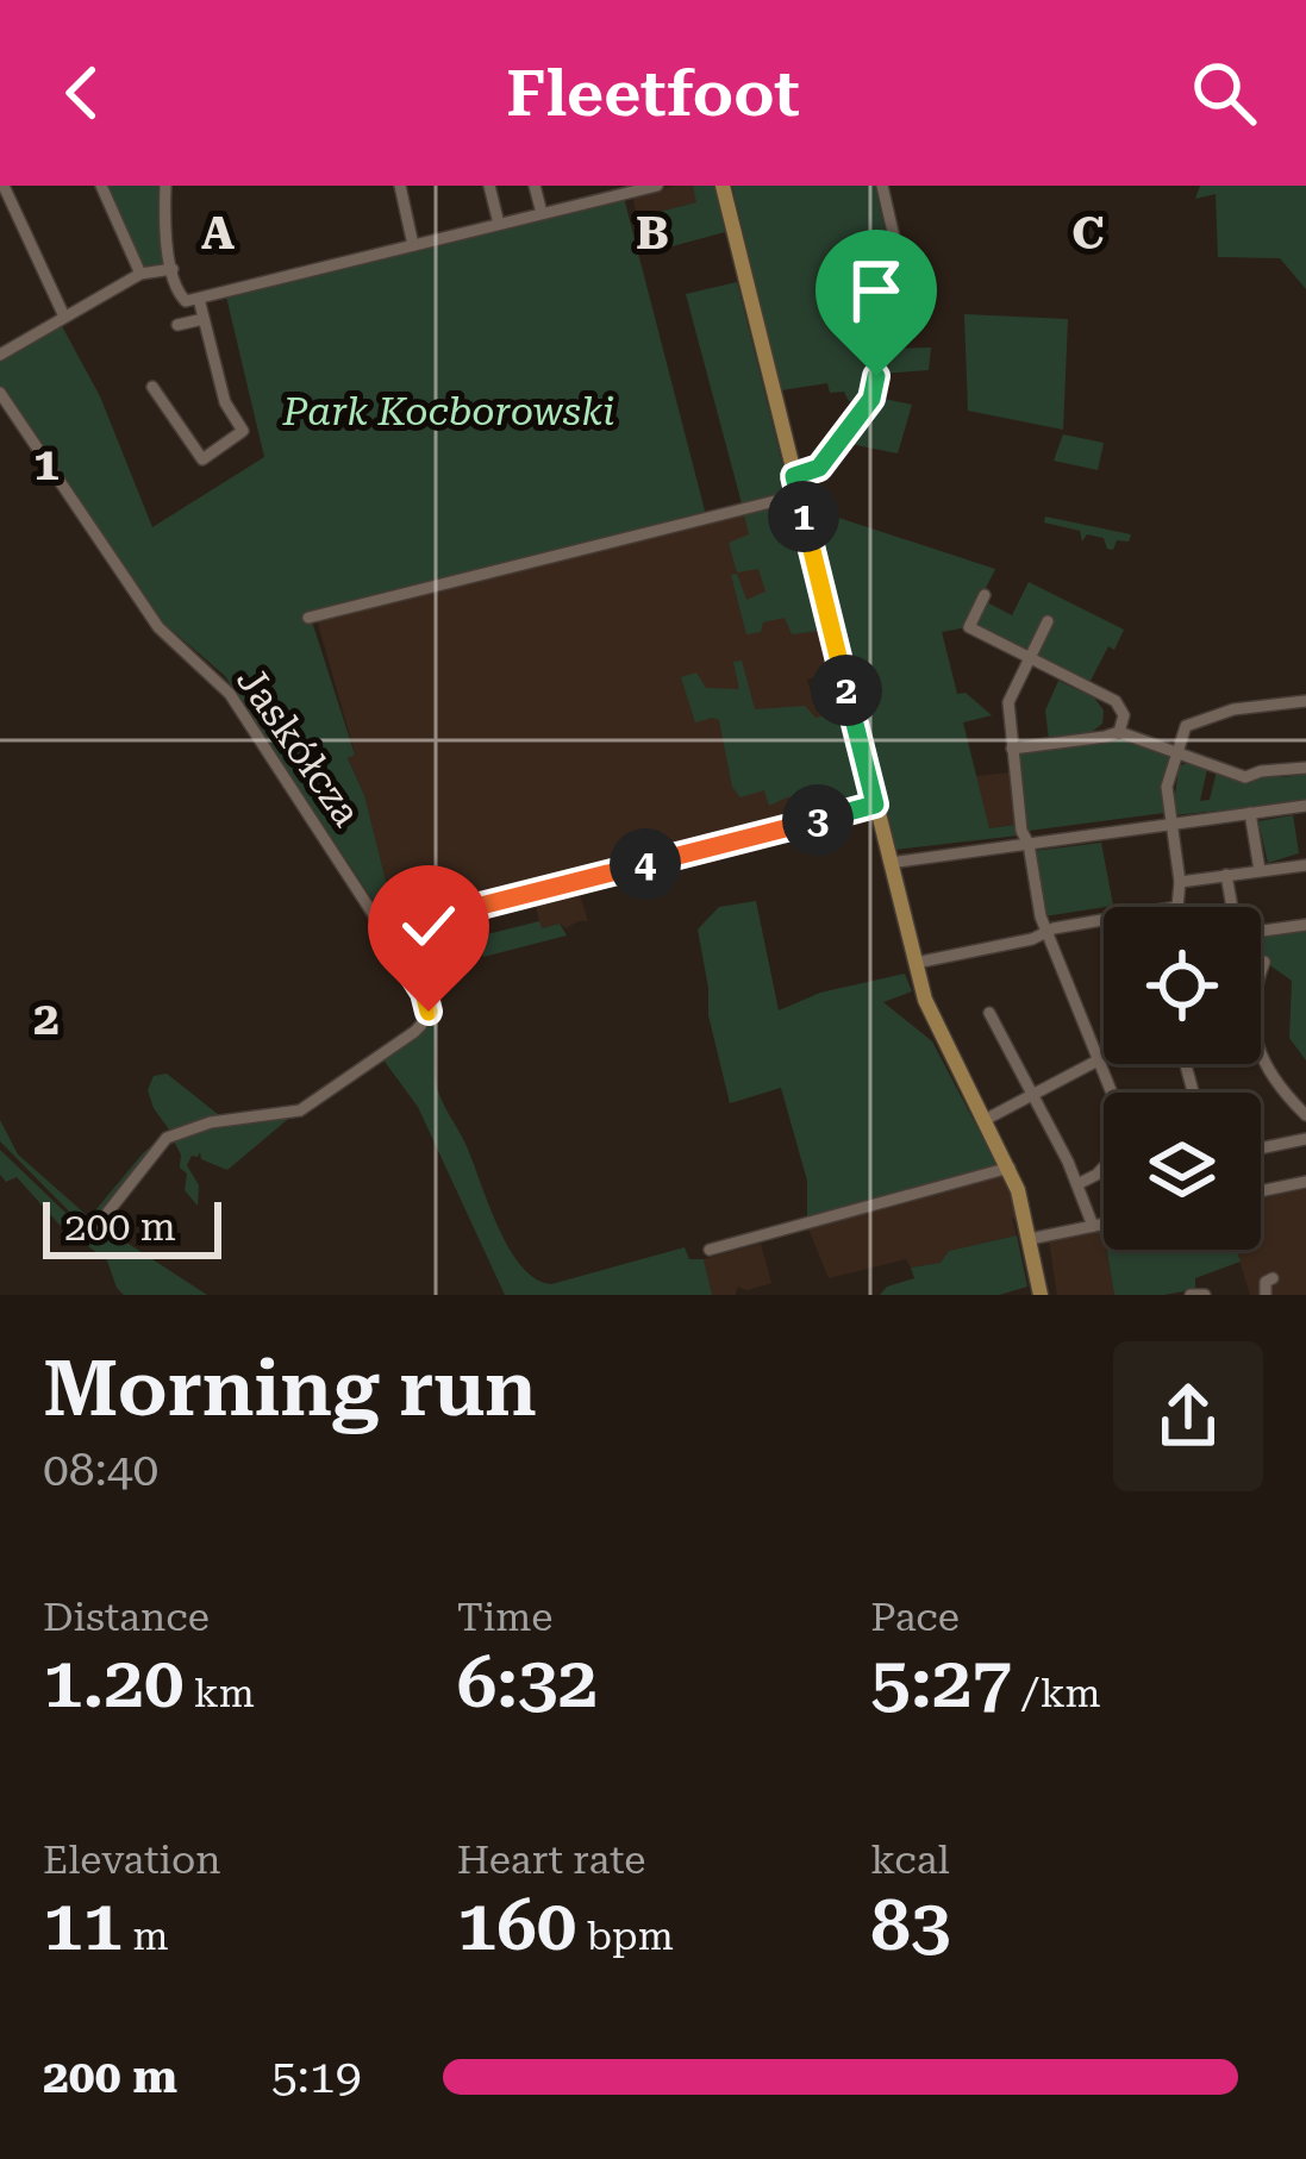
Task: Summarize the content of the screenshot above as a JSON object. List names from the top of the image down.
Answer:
{
  "streets": {
    "street": ["Jaskółcza"]
  },
  "parks": ["Park Kocborowski"],
  "scale_bar": "200 m",
  "page": {
    "header": "Fleetfoot",
    "pins": [
      "1",
      "2",
      "3",
      "4"
    ],
    "scale": "200 m",
    "heading": ["Morning run", "08:40"],
    "stats": [
      ["Distance", "1.20 km"],
      ["Time", "6:32"],
      ["Pace", "5:27 /km"],
      ["Elevation", "11 m"],
      ["Heart rate", "160 bpm"],
      ["kcal", "83"]
    ],
    "list": [
      {
        "name": "200 m",
        "note": "5:19"
      }
    ]
  },
  "grid": {
    "columns": ["A", "B", "C"],
    "rows": ["1", "2"]
  }
}
